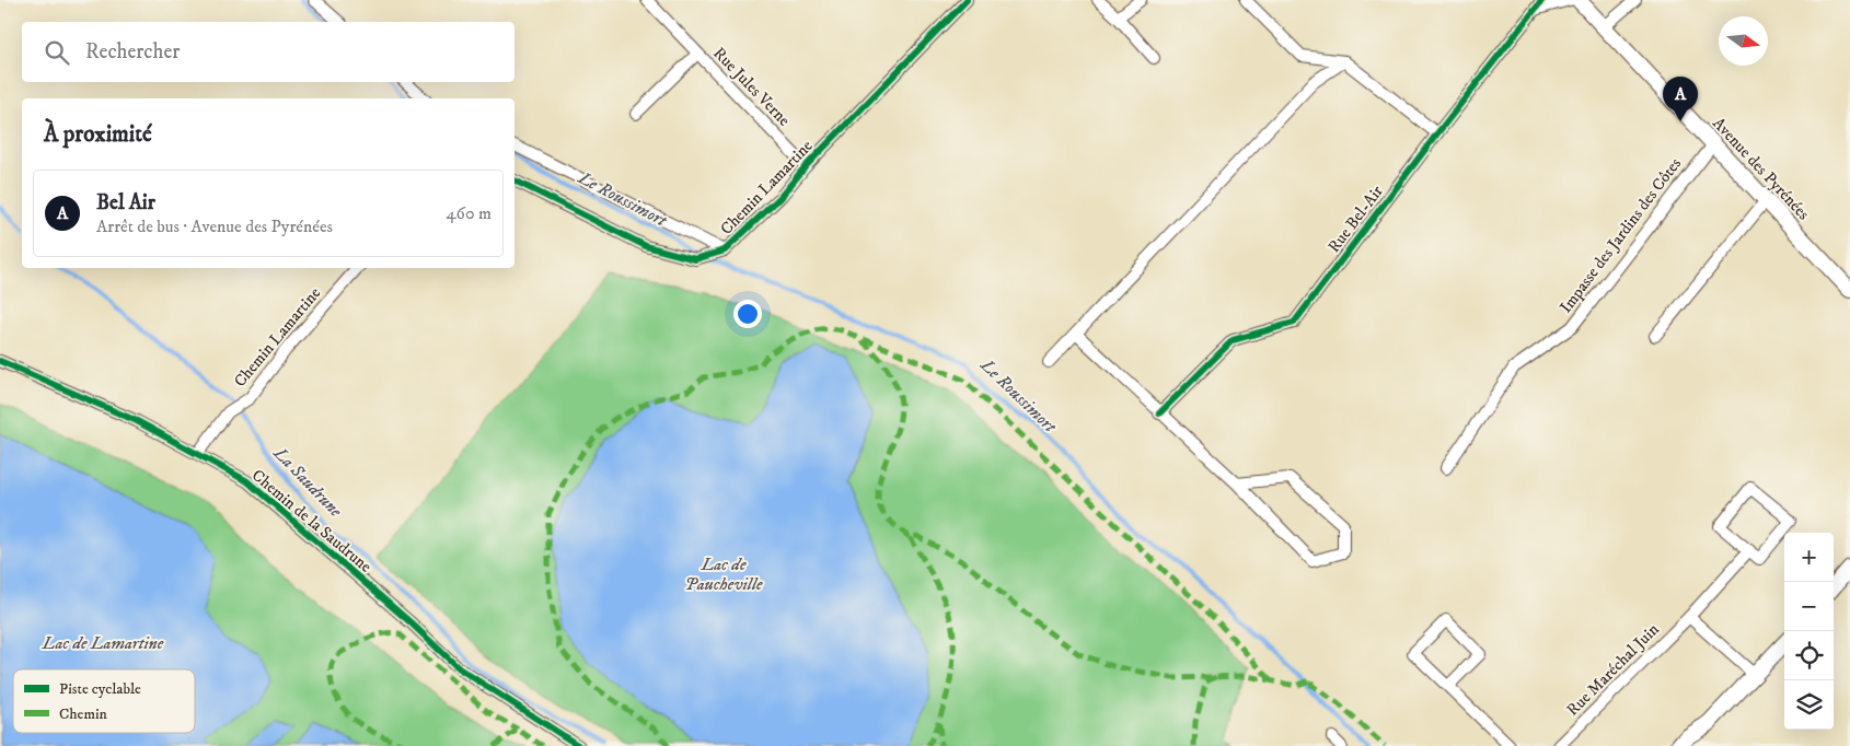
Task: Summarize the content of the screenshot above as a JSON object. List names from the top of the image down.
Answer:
{
  "streets": {
    "main road": ["Avenue des Pyrénées"],
    "street": [
      "Rue Jules Verne",
      "Chemin Lamartine",
      "Rue Bel-Air",
      "Impasse des Jardins des Côtes",
      "Chemin de la Saudrune",
      "Rue Maréchal Juin"
    ]
  },
  "crossings": [
    ["Rue Jules Verne", "Chemin Lamartine"],
    ["Avenue des Pyrénées", "Impasse des Jardins des Côtes"],
    ["Chemin Lamartine", "Chemin de la Saudrune"]
  ],
  "water": [
    "Le Roussimort",
    "La Saudrune",
    "Lac de Paucheville",
    "Lac de Lamartine"
  ],
  "legend": ["Piste cyclable", "Chemin"],
  "north": "right",
  "page": {
    "search": "Rechercher",
    "pins": "A",
    "heading": "À proximité",
    "list": [
      {
        "mark": "A",
        "name": "Bel Air",
        "note": "Arrêt de bus · Avenue des Pyrénées",
        "value": "460 m"
      }
    ],
    "map_buttons": ["+", "−"]
  }
}
